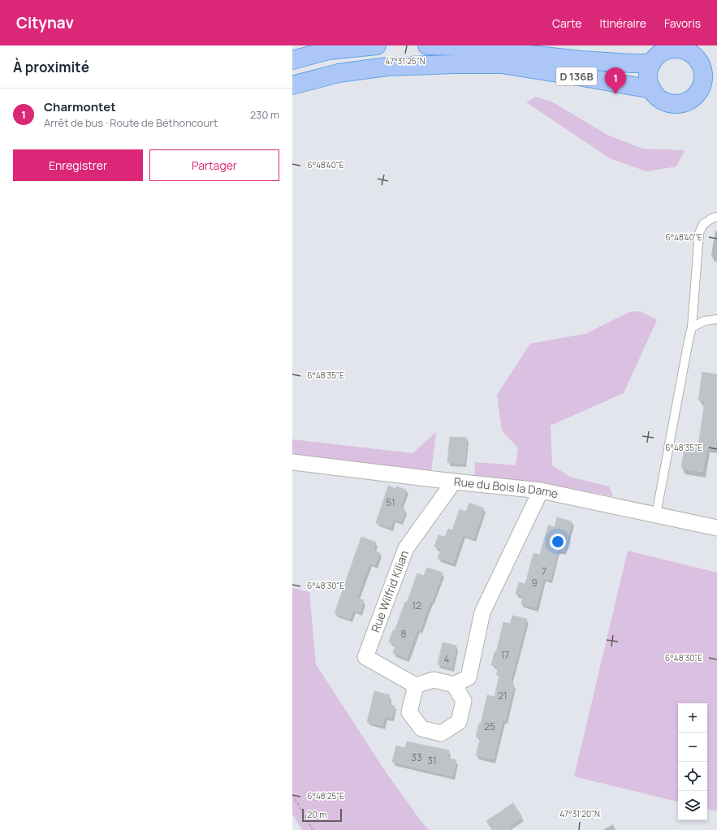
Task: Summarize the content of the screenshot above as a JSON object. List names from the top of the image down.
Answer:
{
  "streets": {
    "main road": ["D 136B"],
    "street": ["Rue du Bois la Dame", "Rue Wilfrid Kilian"]
  },
  "crossings": [
    ["Rue du Bois la Dame", "Rue Wilfrid Kilian"]
  ],
  "house_numbers": [
    "51",
    "7",
    "9",
    "12",
    "8",
    "17",
    "4",
    "21",
    "25",
    "33",
    "31"
  ],
  "scale_bar": "20 m",
  "page": {
    "header": "Citynav",
    "nav": ["Carte", "Itinéraire", "Favoris"],
    "heading": "À proximité",
    "pins": "1",
    "list": [
      {
        "mark": "1",
        "name": "Charmontet",
        "note": "Arrêt de bus · Route de Béthoncourt",
        "value": "230 m"
      }
    ],
    "buttons": ["Enregistrer", "Partager"],
    "map_buttons": ["+", "−"],
    "scale": "20 m"
  },
  "coordinates": [
    "47°31'25\"N",
    "6°48'40\"E",
    "6°48'35\"E",
    "6°48'30\"E",
    "6°48'25\"E",
    "47°31'20\"N"
  ]
}
